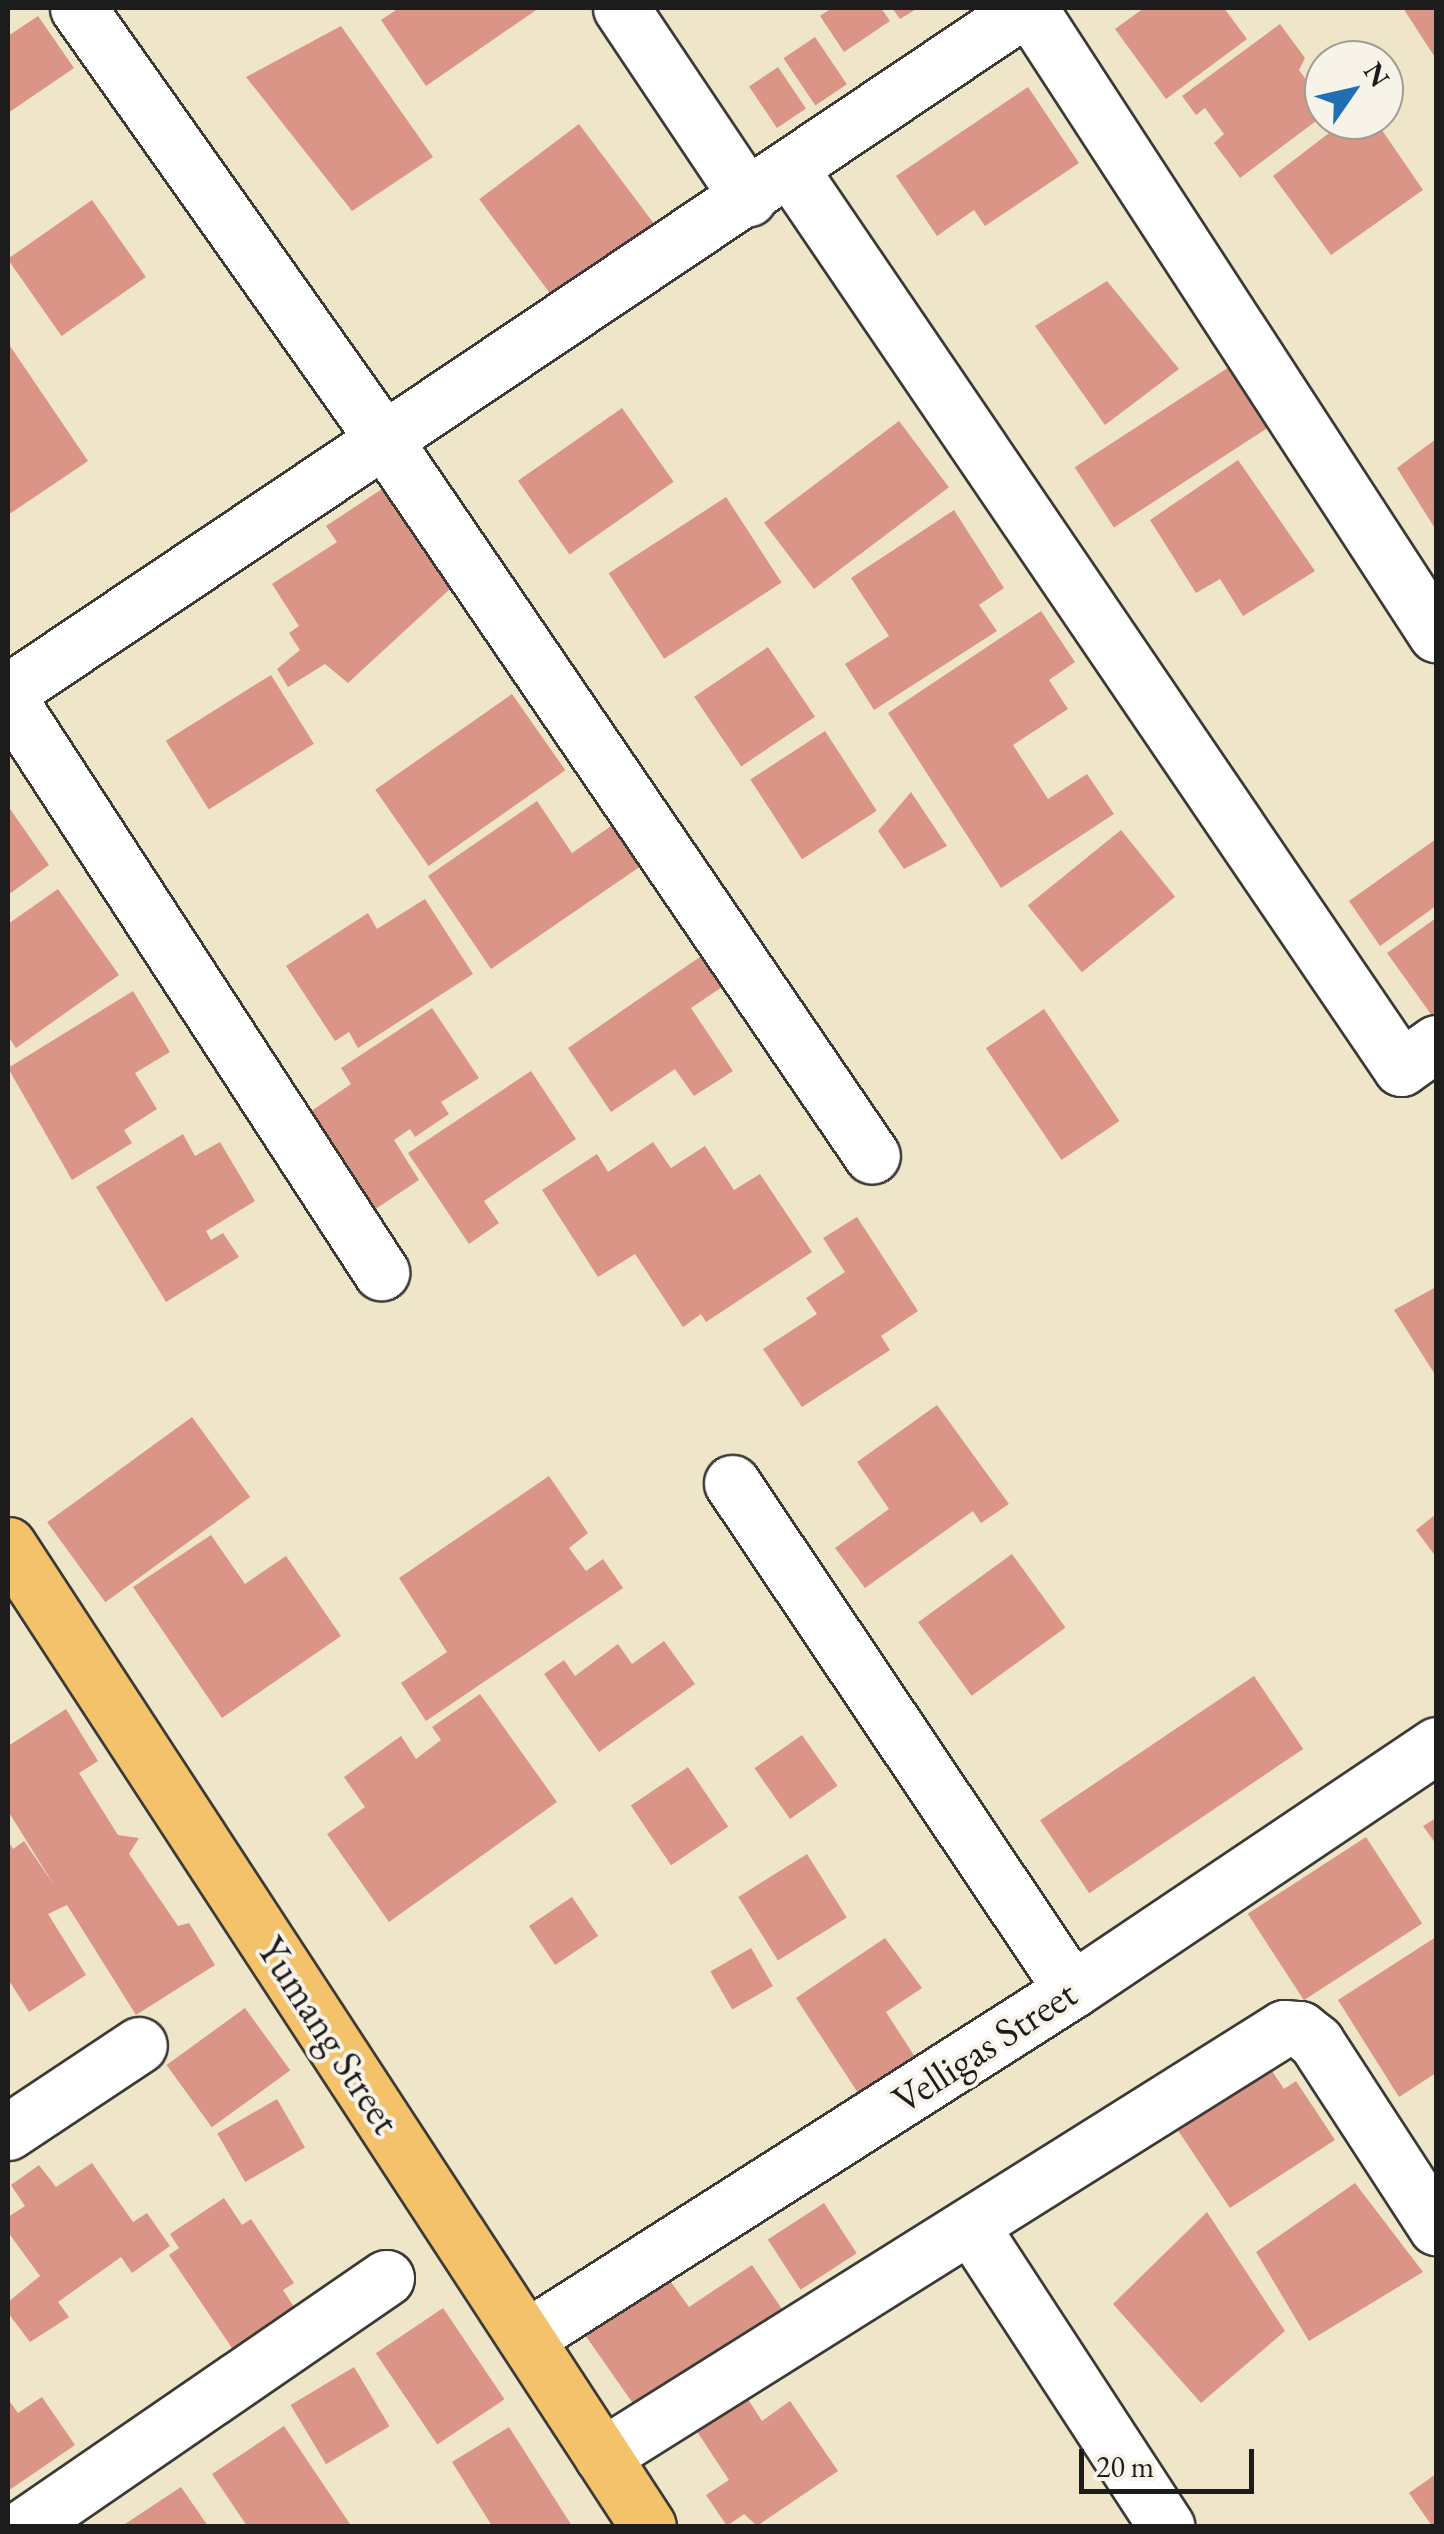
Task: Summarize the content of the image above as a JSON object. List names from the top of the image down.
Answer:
{
  "streets": {
    "main road": ["Yumang Street"],
    "street": ["Velligas Street"]
  },
  "crossings": [
    ["Yumang Street", "Velligas Street"]
  ],
  "scale_bar": "20 m",
  "north": "top right"
}
